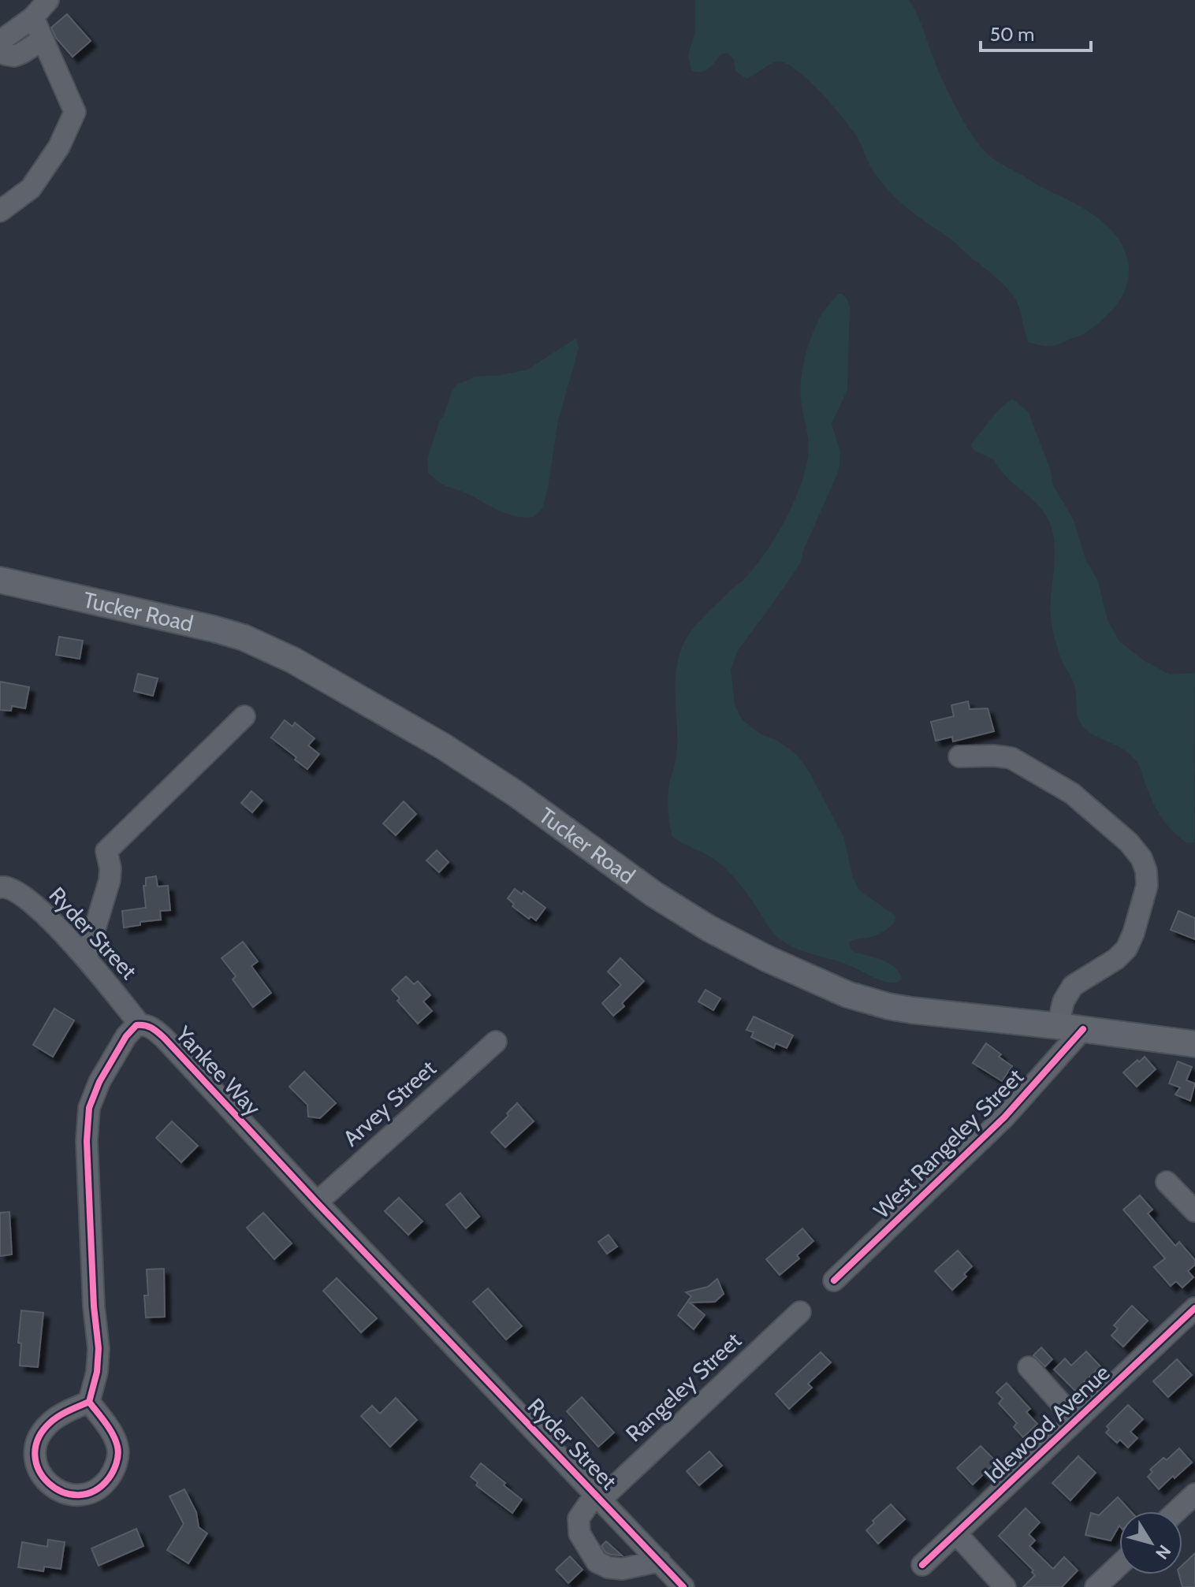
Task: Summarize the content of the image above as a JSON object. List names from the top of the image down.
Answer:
{
  "streets": {
    "main road": ["Tucker Road"],
    "street": [
      "Ryder Street",
      "Yankee Way",
      "Arvey Street",
      "West Rangeley Street",
      "Rangeley Street",
      "Idlewood Avenue"
    ]
  },
  "crossings": [
    ["Tucker Road", "West Rangeley Street"],
    ["Ryder Street", "Yankee Way"],
    ["Ryder Street", "Rangeley Street"],
    ["Yankee Way", "Arvey Street"]
  ],
  "scale_bar": "50 m",
  "north": "bottom right"
}
